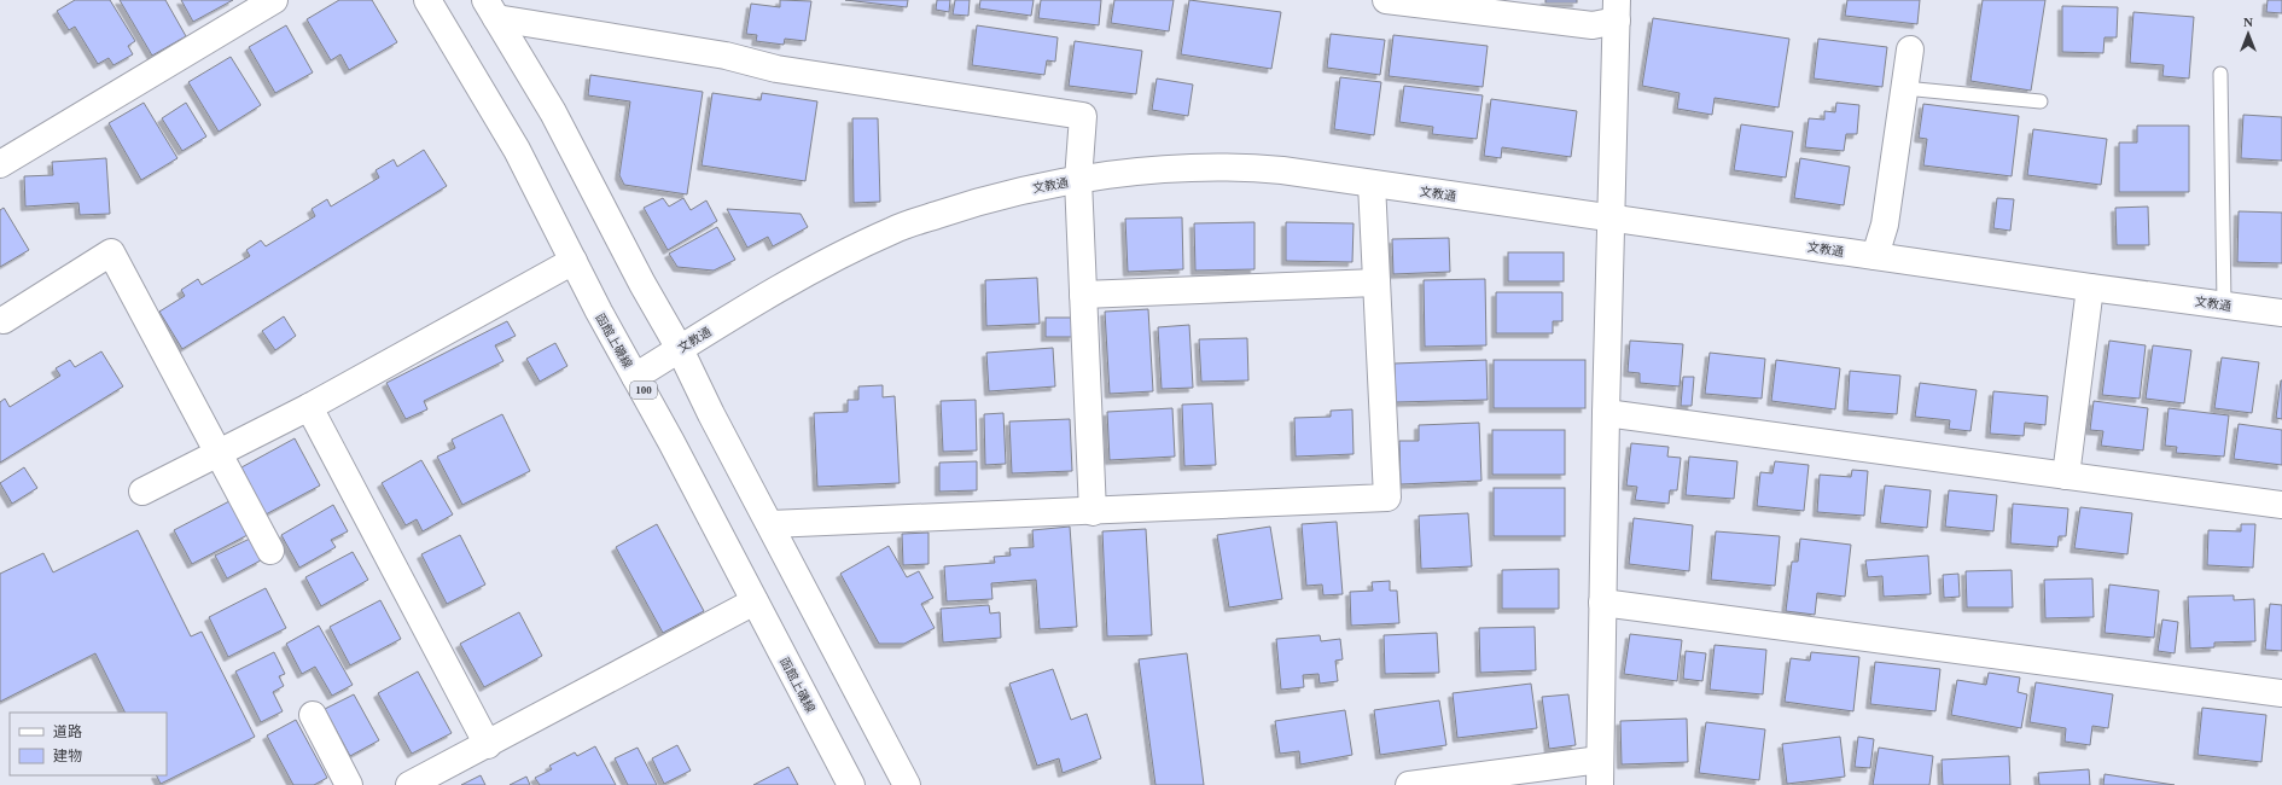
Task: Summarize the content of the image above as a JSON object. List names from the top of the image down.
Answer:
{
  "streets": {
    "street": ["文教通", "函館上磯線", "100"]
  },
  "crossings": [
    ["文教通", "函館上磯線"]
  ],
  "legend": ["道路", "建物"],
  "north": "top"
}
